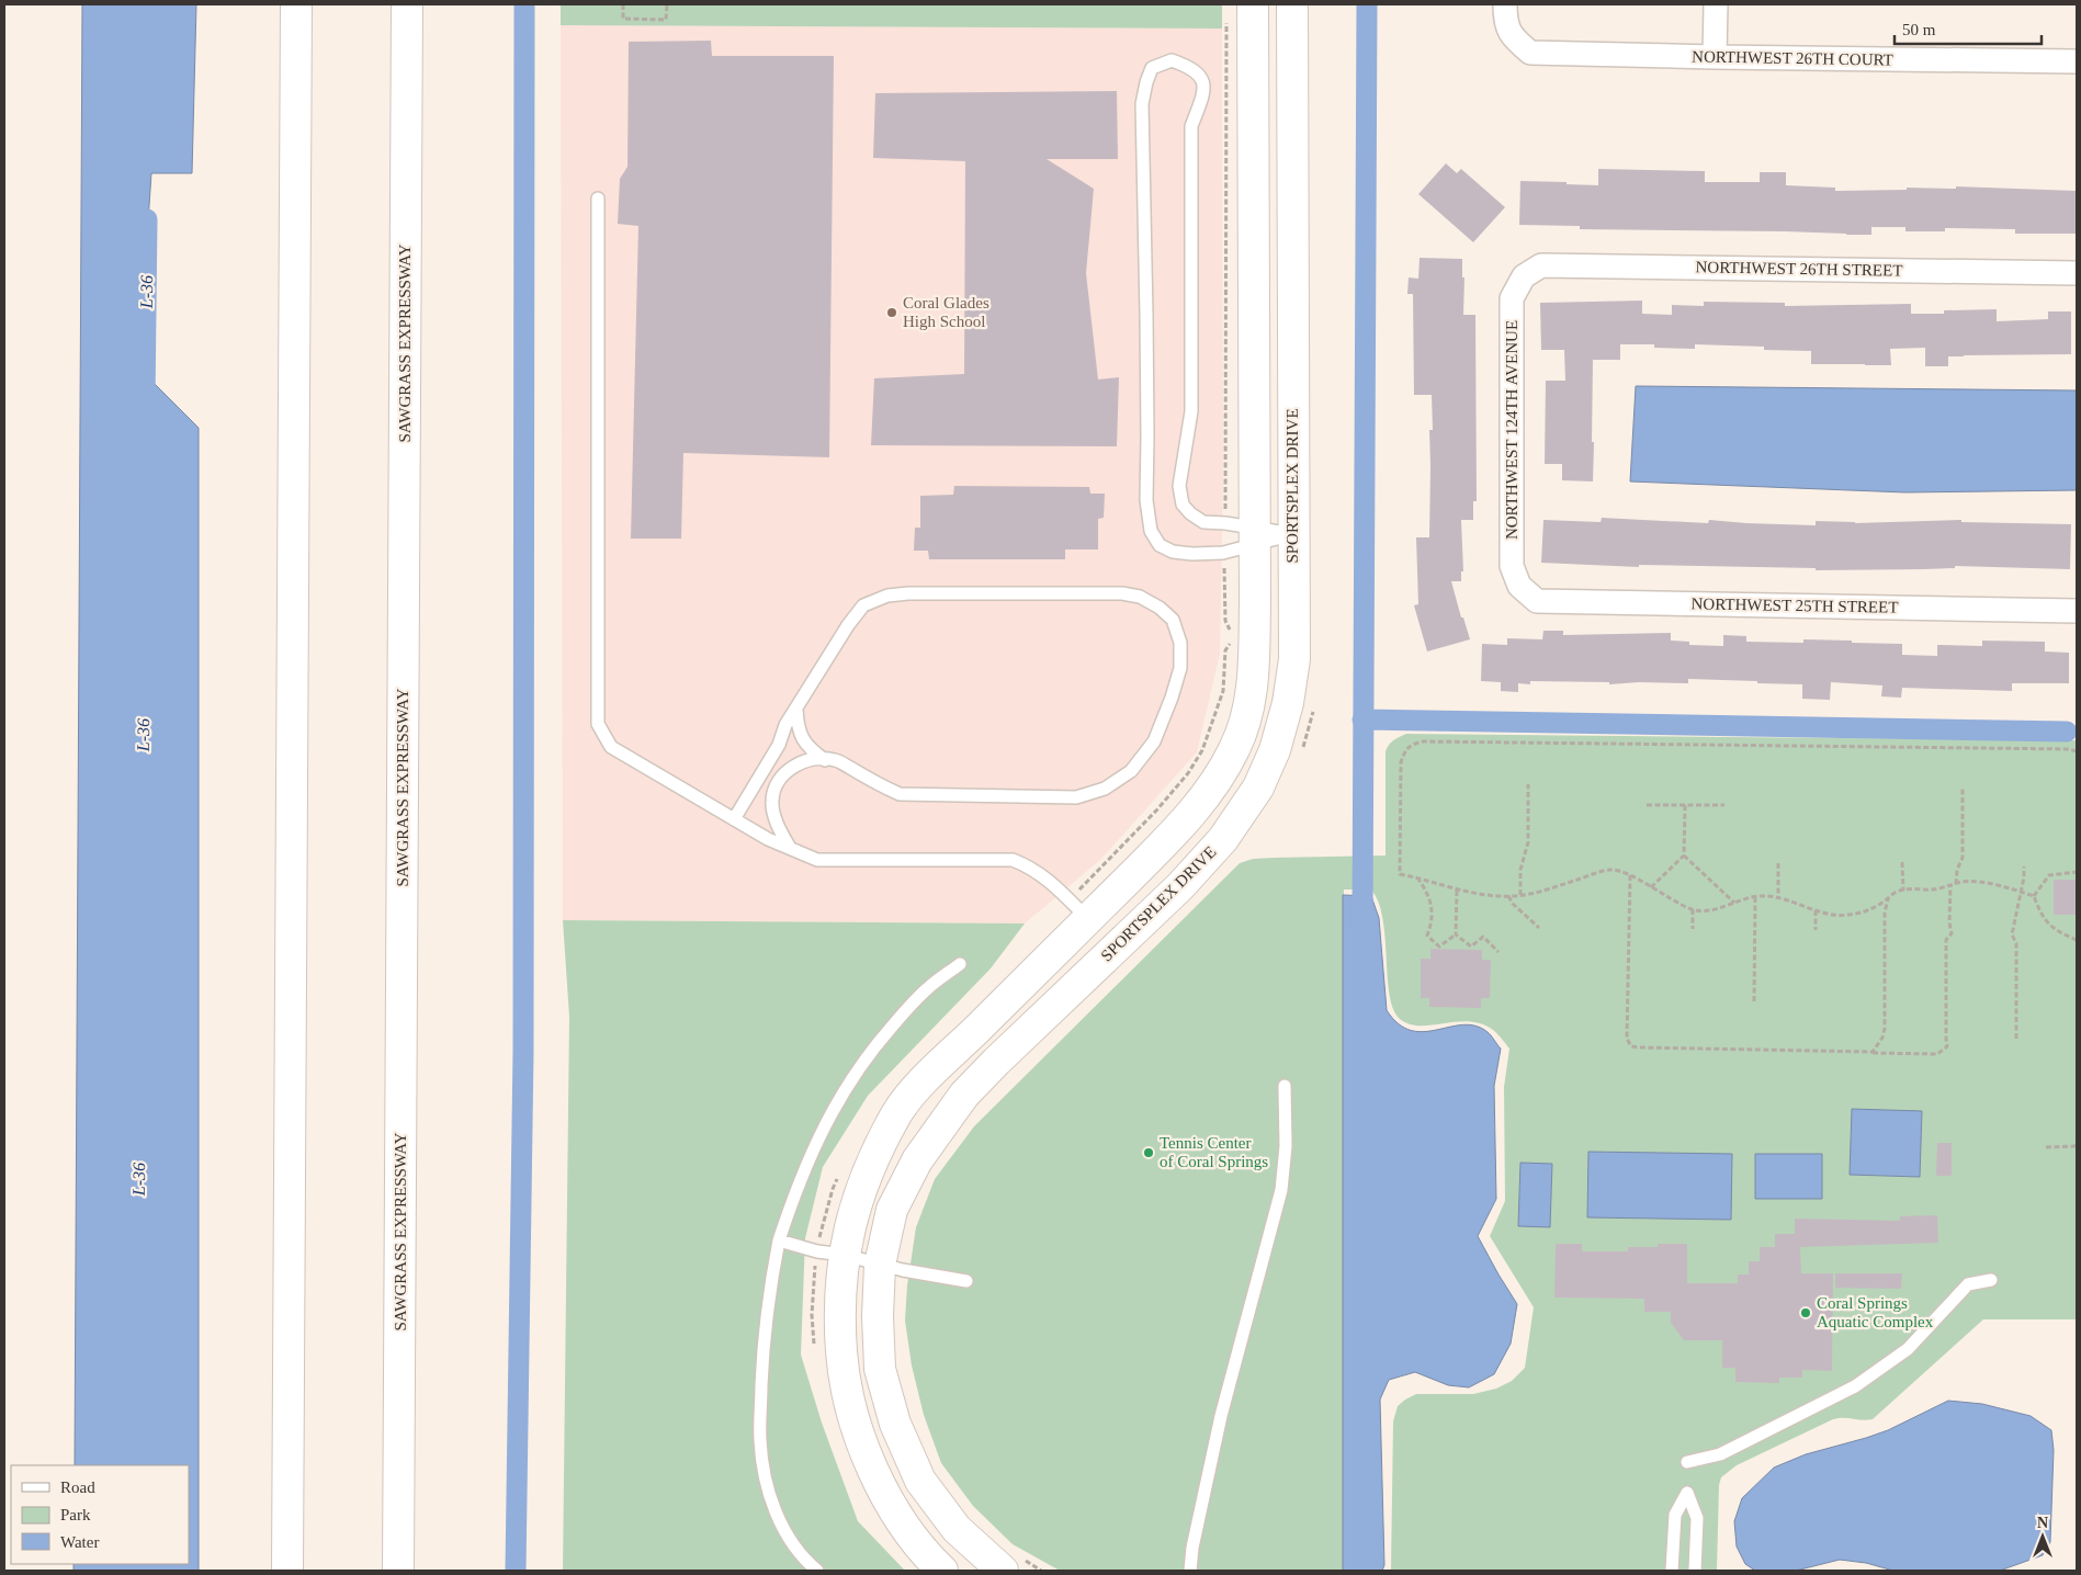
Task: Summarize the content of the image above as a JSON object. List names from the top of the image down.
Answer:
{
  "streets": {
    "main road": ["SAWGRASS EXPRESSWAY", "SPORTSPLEX DRIVE"],
    "street": [
      "NORTHWEST 26TH COURT",
      "NORTHWEST 26TH STREET",
      "NORTHWEST 124TH AVENUE",
      "NORTHWEST 25TH STREET"
    ]
  },
  "crossings": [
    ["NORTHWEST 26TH STREET", "NORTHWEST 124TH AVENUE"],
    ["NORTHWEST 124TH AVENUE", "NORTHWEST 25TH STREET"]
  ],
  "water": ["L-36"],
  "places": ["Coral Glades High School", "Tennis Center of Coral Springs", "Coral Springs Aquatic Complex"],
  "legend": ["Road", "Park", "Water"],
  "scale_bar": "50 m",
  "north": "top"
}
